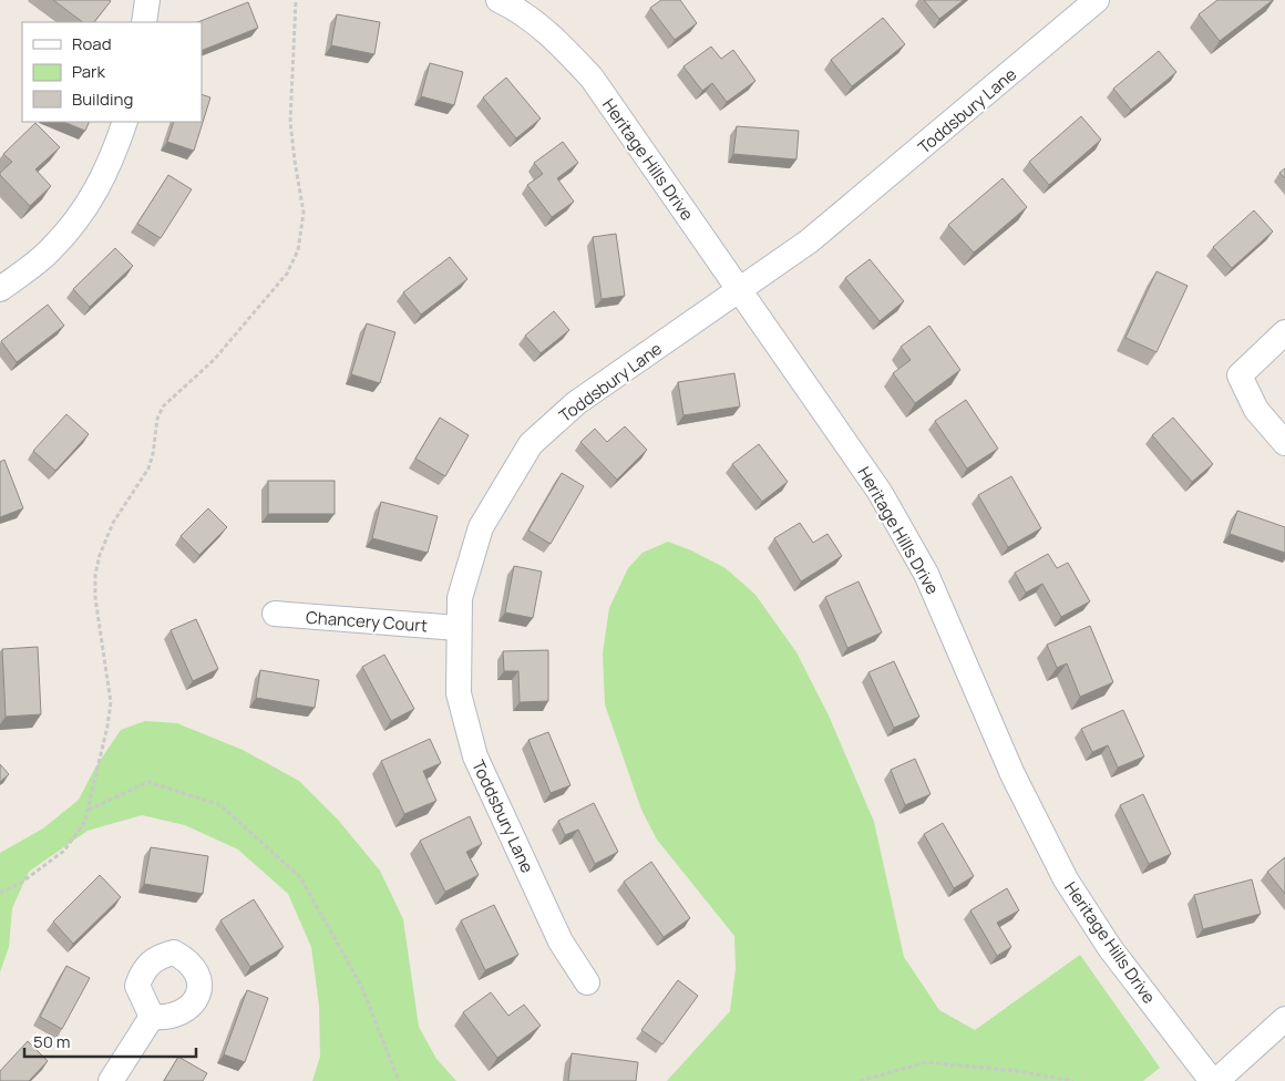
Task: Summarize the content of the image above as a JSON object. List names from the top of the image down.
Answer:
{
  "streets": {
    "street": ["Toddsbury Lane", "Heritage Hills Drive", "Chancery Court"]
  },
  "crossings": [
    ["Toddsbury Lane", "Heritage Hills Drive"],
    ["Toddsbury Lane", "Chancery Court"]
  ],
  "legend": ["Road", "Park", "Building"],
  "scale_bar": "50 m"
}
